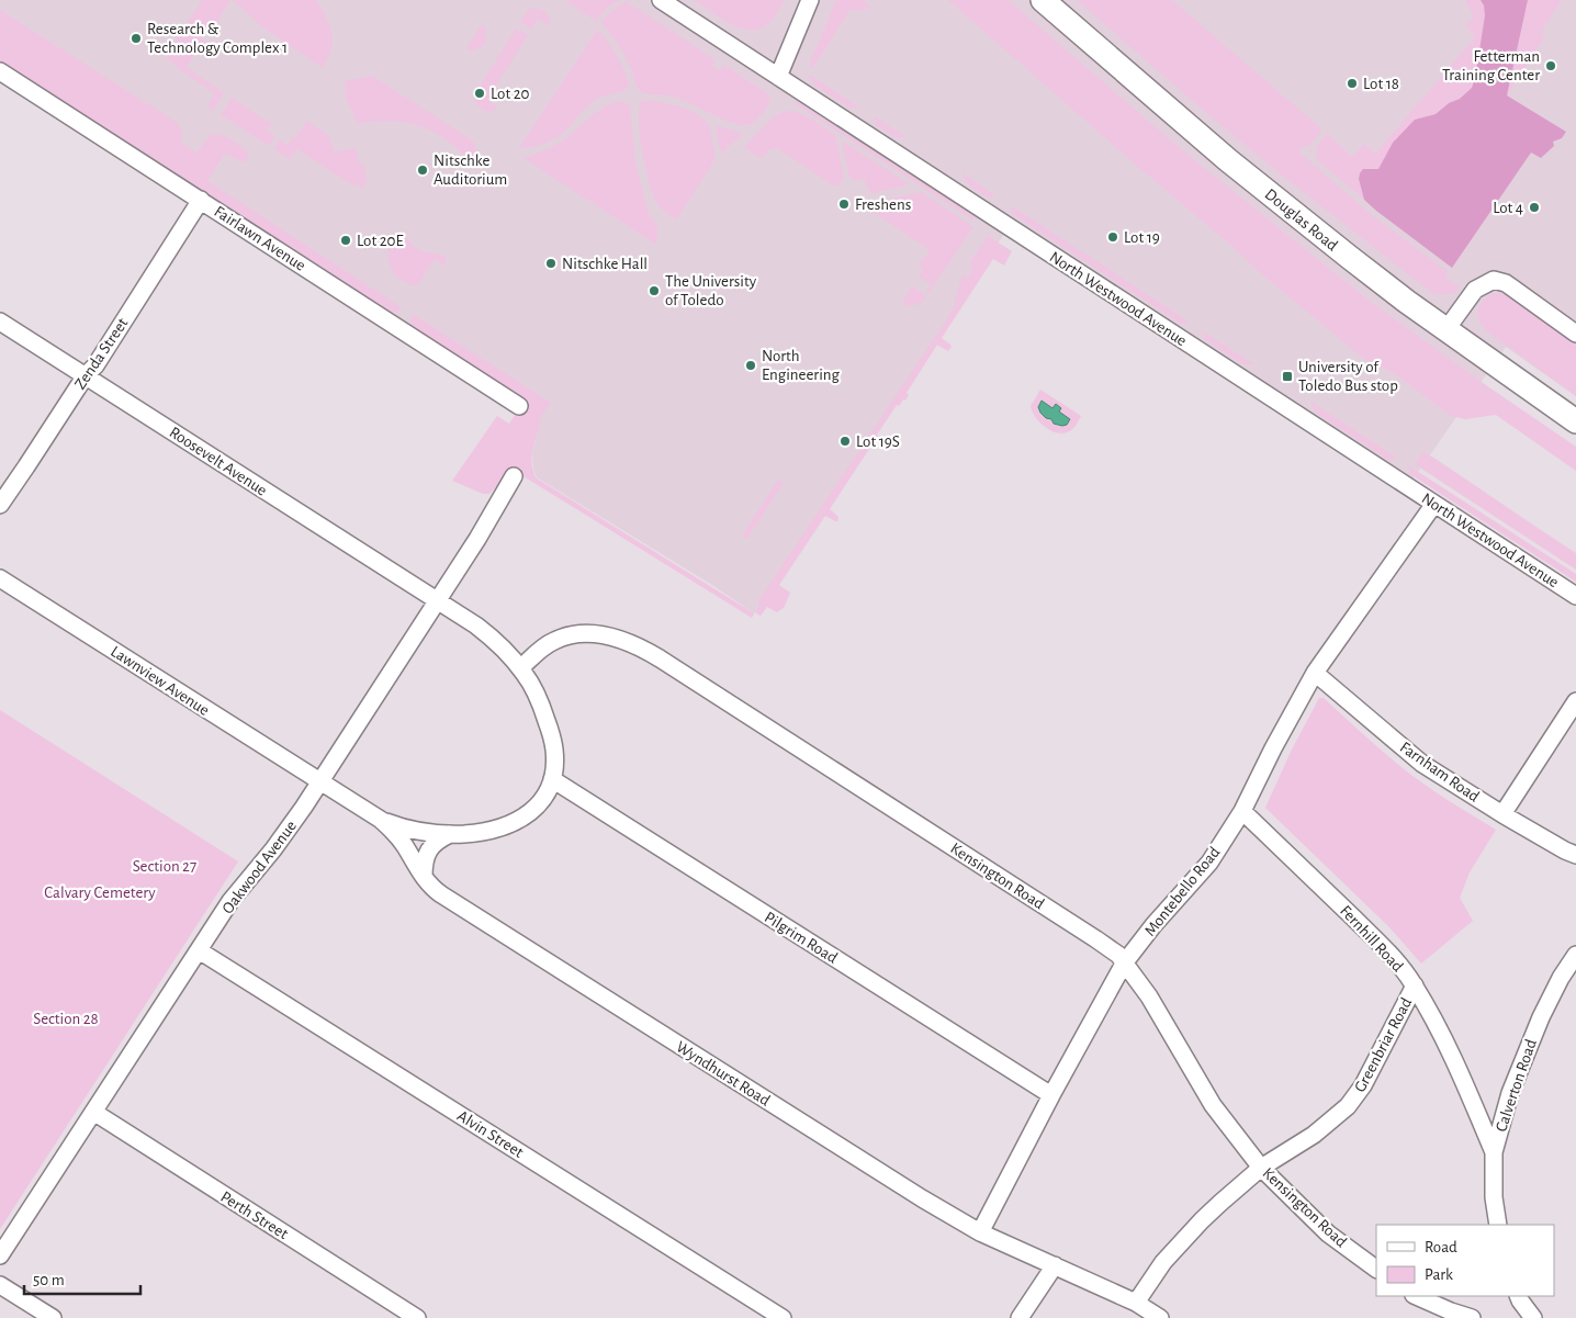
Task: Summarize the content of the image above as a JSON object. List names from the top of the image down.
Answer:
{
  "streets": {
    "street": [
      "Douglas Road",
      "Fairlawn Avenue",
      "North Westwood Avenue",
      "Zenda Street",
      "Roosevelt Avenue",
      "Lawnview Avenue",
      "Farnham Road",
      "Oakwood Avenue",
      "Kensington Road",
      "Montebello Road",
      "Pilgrim Road",
      "Fernhill Road",
      "Greenbriar Road",
      "Wyndhurst Road",
      "Calverton Road",
      "Alvin Street",
      "Perth Street"
    ]
  },
  "crossings": [
    ["Fairlawn Avenue", "Zenda Street"],
    ["North Westwood Avenue", "Montebello Road"],
    ["Zenda Street", "Roosevelt Avenue"],
    ["Roosevelt Avenue", "Oakwood Avenue"],
    ["Roosevelt Avenue", "Kensington Road"],
    ["Roosevelt Avenue", "Pilgrim Road"],
    ["Lawnview Avenue", "Oakwood Avenue"],
    ["Lawnview Avenue", "Wyndhurst Road"],
    ["Farnham Road", "Montebello Road"],
    ["Oakwood Avenue", "Wyndhurst Road"],
    ["Oakwood Avenue", "Alvin Street"],
    ["Oakwood Avenue", "Perth Street"],
    ["Kensington Road", "Montebello Road"],
    ["Kensington Road", "Greenbriar Road"],
    ["Montebello Road", "Pilgrim Road"],
    ["Montebello Road", "Fernhill Road"],
    ["Montebello Road", "Wyndhurst Road"],
    ["Fernhill Road", "Greenbriar Road"],
    ["Fernhill Road", "Calverton Road"],
    ["Greenbriar Road", "Wyndhurst Road"]
  ],
  "parks": ["Section 27", "Calvary Cemetery", "Section 28"],
  "places": {
    "other": [
      "Research & Technology Complex 1",
      "Fetterman Training Center",
      "Lot 18",
      "Lot 20",
      "Nitschke Auditorium",
      "Freshens",
      "Lot 4",
      "Lot 19",
      "Lot 20E",
      "Nitschke Hall",
      "The University of Toledo",
      "North Engineering",
      "Lot 19S"
    ],
    "transit": ["University of Toledo Bus stop"]
  },
  "legend": ["Road", "Park"],
  "scale_bar": "50 m"
}
